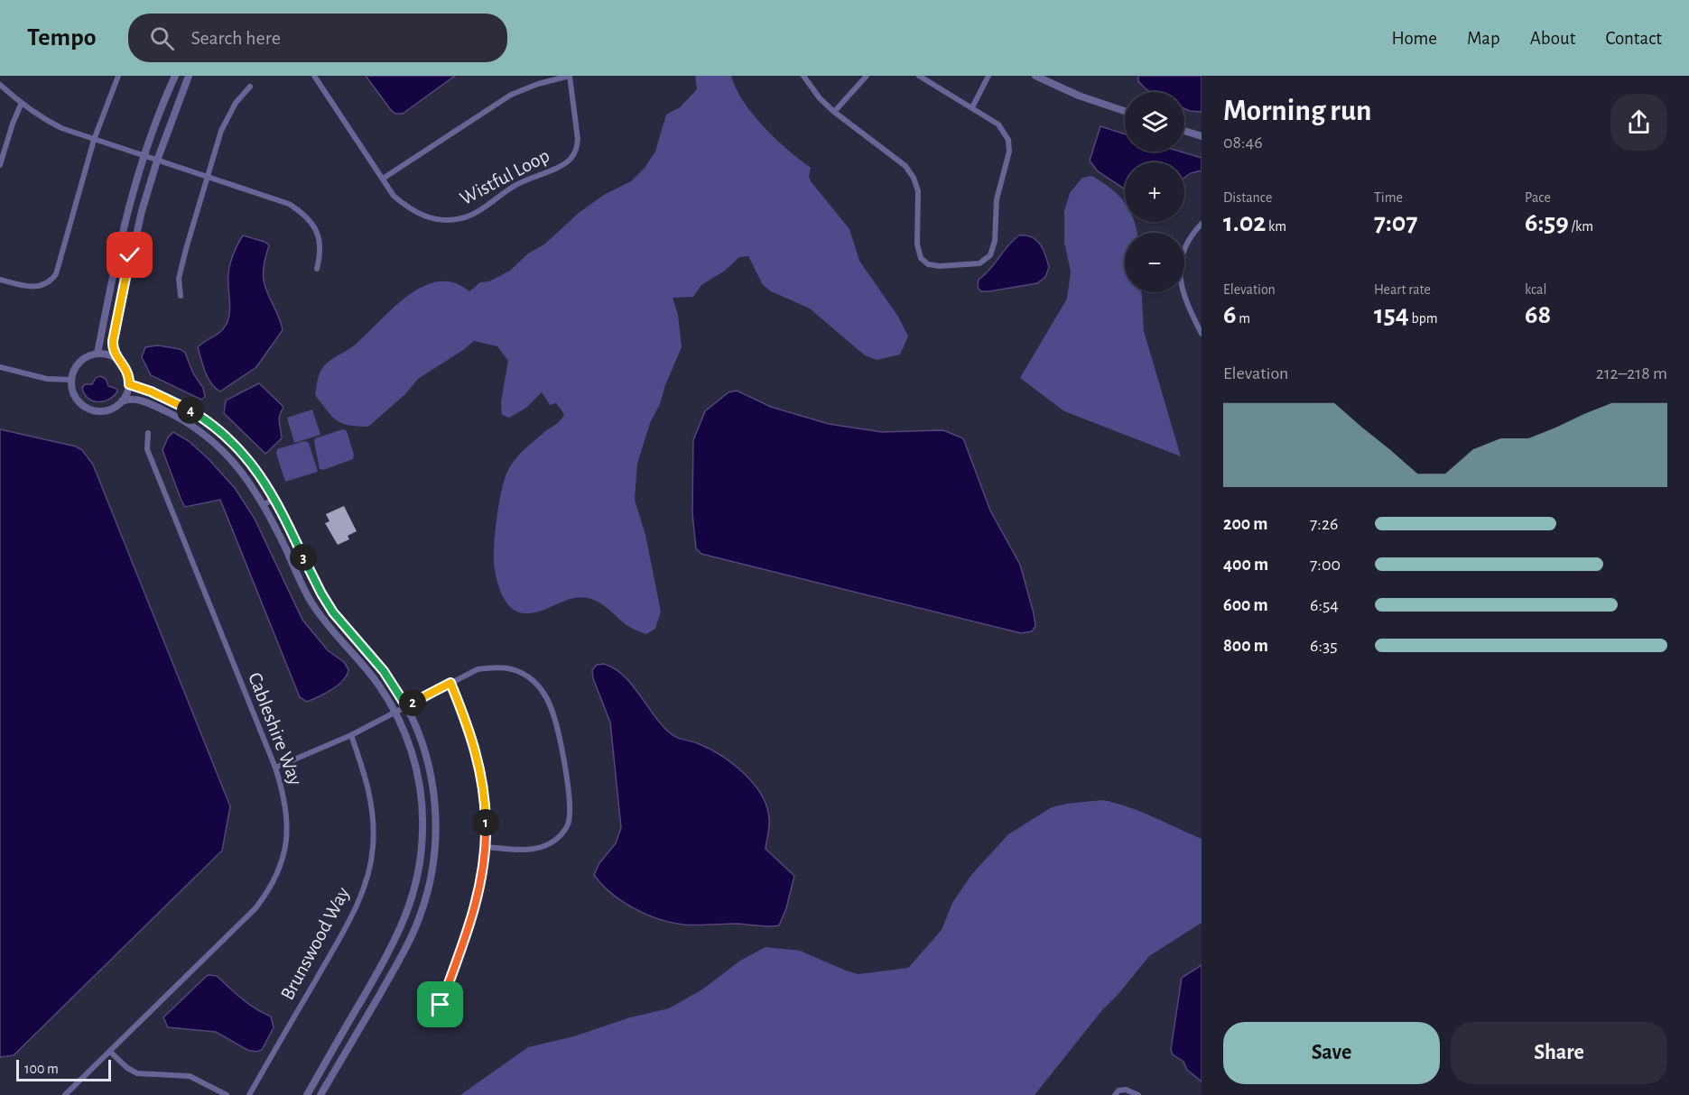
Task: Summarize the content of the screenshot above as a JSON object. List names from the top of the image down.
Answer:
{
  "streets": {
    "street": ["Wistful Loop", "Cableshire Way", "Brunswood Way"]
  },
  "scale_bar": "100 m",
  "page": {
    "header": "Tempo",
    "search": "Search here",
    "nav": [
      "Home",
      "Map",
      "About",
      "Contact"
    ],
    "heading": ["Morning run", "08:46"],
    "map_buttons": ["+", "−"],
    "stats": [
      ["Distance", "1.02 km"],
      ["Time", "7:07"],
      ["Pace", "6:59 /km"],
      ["Elevation", "6 m"],
      ["Heart rate", "154 bpm"],
      ["kcal", "68"]
    ],
    "chart": ["Elevation", "212–218 m"],
    "pins": [
      "4",
      "3",
      "2",
      "1"
    ],
    "list": [
      {
        "name": "200 m",
        "note": "7:26"
      },
      {
        "name": "400 m",
        "note": "7:00"
      },
      {
        "name": "600 m",
        "note": "6:54"
      },
      {
        "name": "800 m",
        "note": "6:35"
      }
    ],
    "buttons": ["Save", "Share"],
    "scale": "100 m"
  }
}
